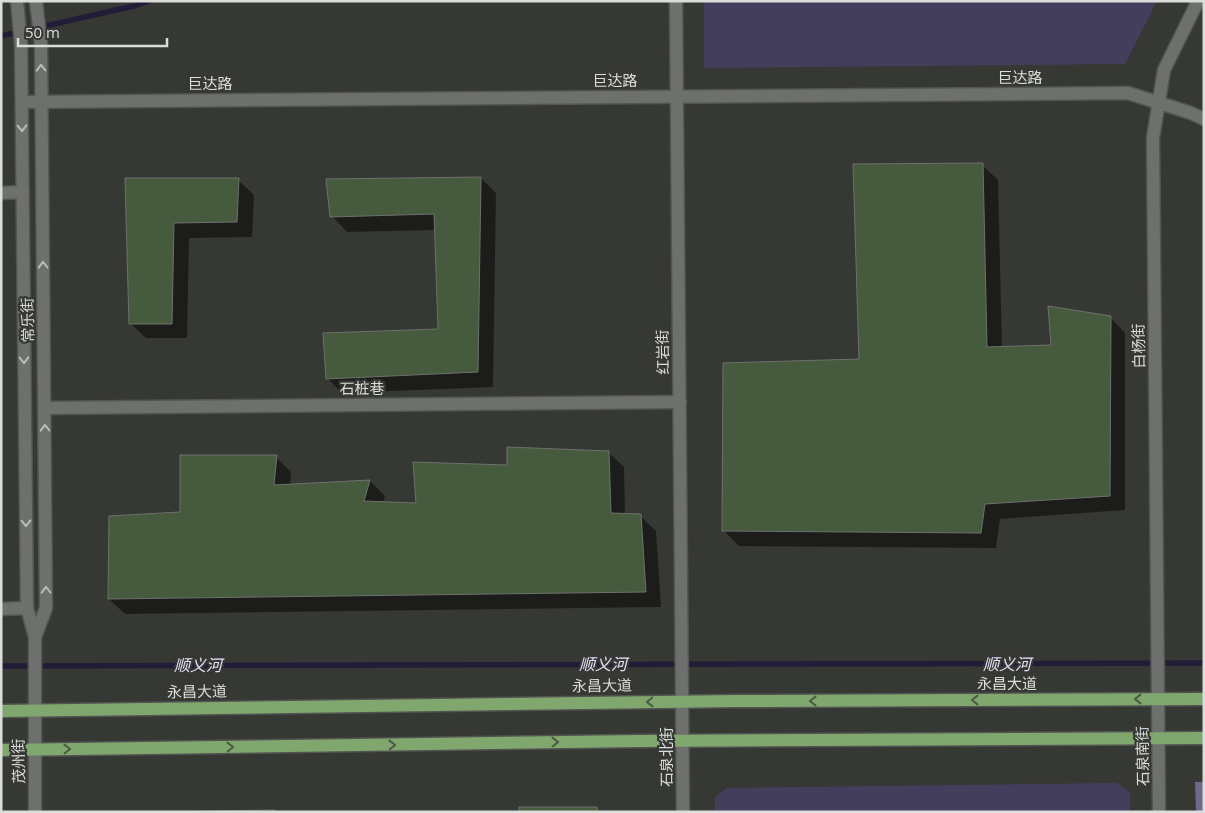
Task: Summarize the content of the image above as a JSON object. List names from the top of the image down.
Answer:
{
  "streets": {
    "main road": ["永昌大道"],
    "street": [
      "巨达路",
      "常乐街",
      "白杨街",
      "红岩街",
      "石桩巷",
      "石泉南街",
      "石泉北街",
      "茂州街"
    ]
  },
  "crossings": [
    ["巨达路", "常乐街"],
    ["巨达路", "白杨街"],
    ["巨达路", "红岩街"],
    ["常乐街", "石桩巷"],
    ["常乐街", "永昌大道"],
    ["常乐街", "茂州街"],
    ["白杨街", "永昌大道"],
    ["白杨街", "石泉南街"],
    ["红岩街", "石桩巷"],
    ["红岩街", "永昌大道"],
    ["红岩街", "石泉北街"],
    ["永昌大道", "石泉南街"],
    ["永昌大道", "石泉北街"],
    ["永昌大道", "茂州街"]
  ],
  "water": ["顺义河"],
  "scale_bar": "50 m"
}
